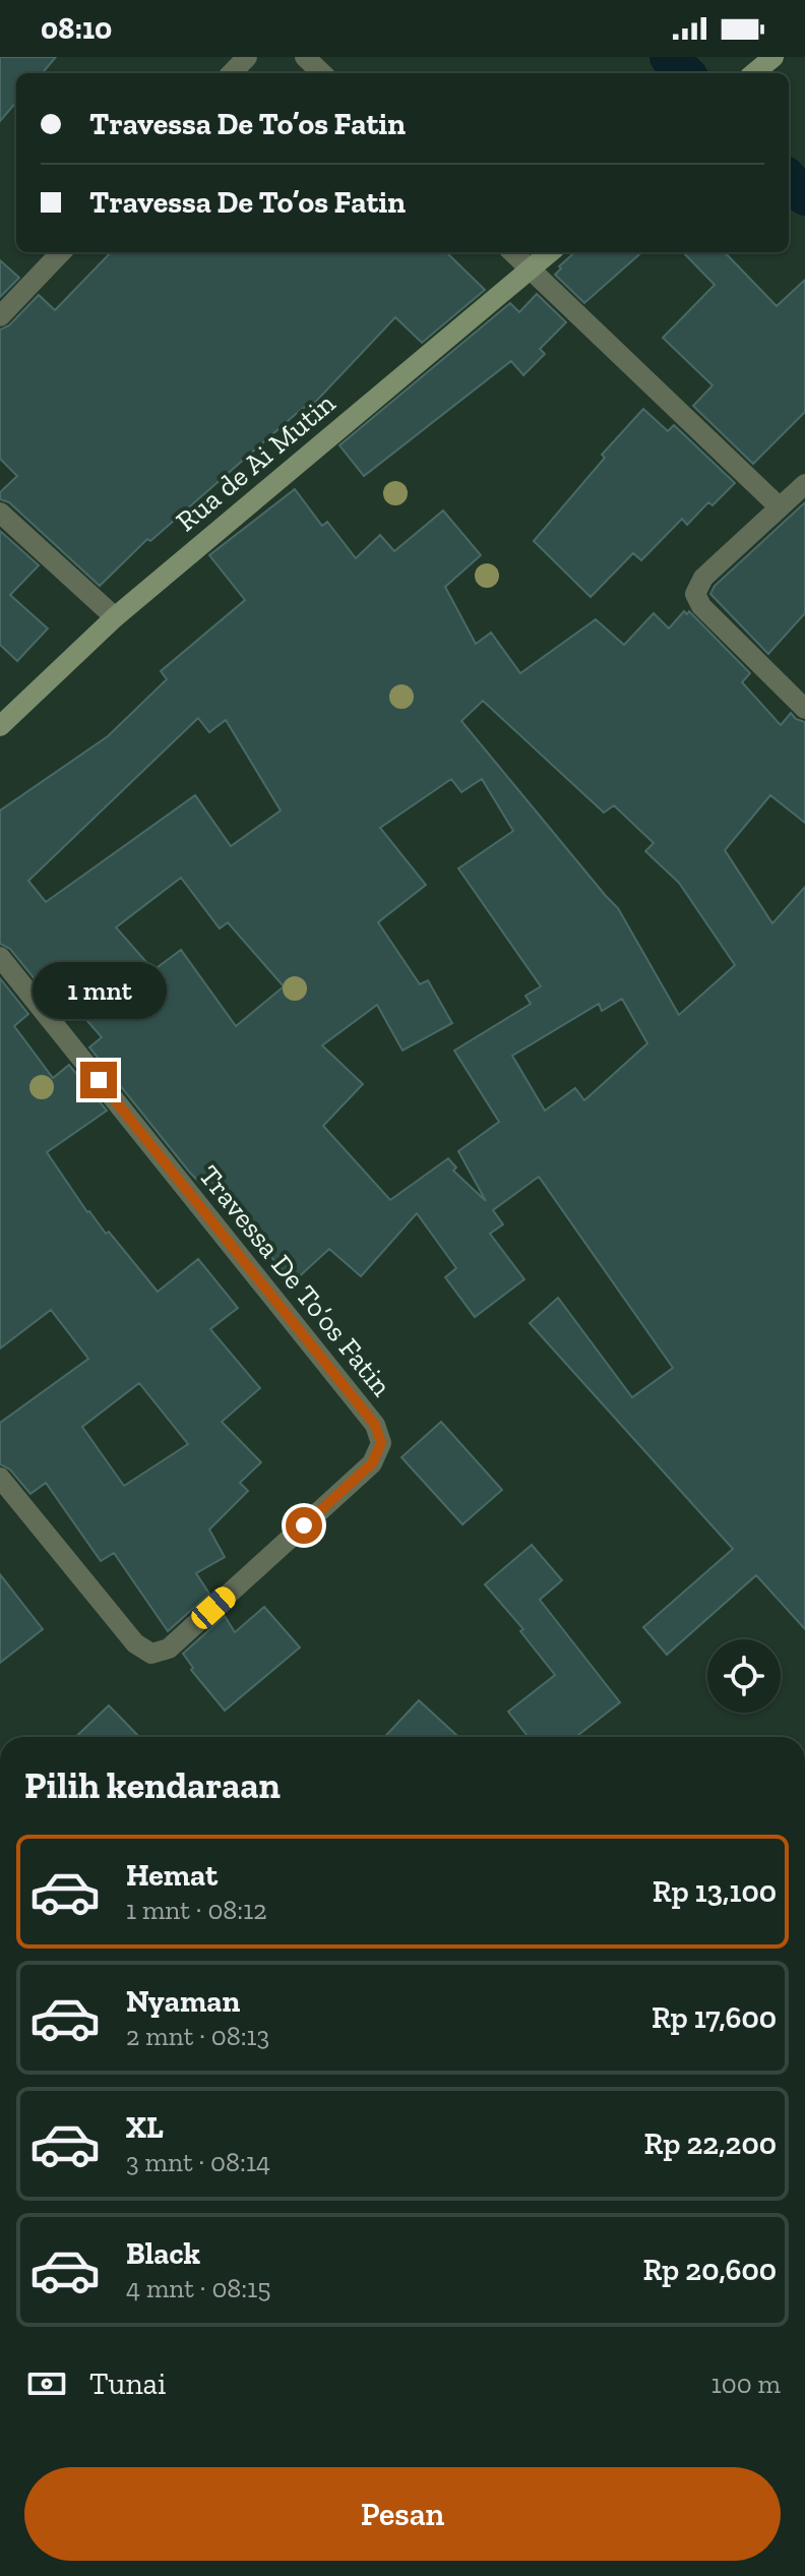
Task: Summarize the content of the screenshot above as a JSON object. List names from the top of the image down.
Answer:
{
  "streets": {
    "street": ["Rua de Ai Mutin", "Travessa De To’os Fatin"]
  },
  "page": {
    "status": "08:10",
    "banner": ["Travessa De To’os Fatin", "Travessa De To’os Fatin"],
    "bubble": "1 mnt",
    "heading": "Pilih kendaraan",
    "list": [
      {
        "name": "Hemat",
        "note": "1 mnt · 08:12",
        "value": "Rp 13,100"
      },
      {
        "name": "Nyaman",
        "note": "2 mnt · 08:13",
        "value": "Rp 17,600"
      },
      {
        "name": "XL",
        "note": "3 mnt · 08:14",
        "value": "Rp 22,200"
      },
      {
        "name": "Black",
        "note": "4 mnt · 08:15",
        "value": "Rp 20,600"
      }
    ],
    "pay": ["Tunai", "100 m"],
    "buttons": "Pesan"
  }
}
